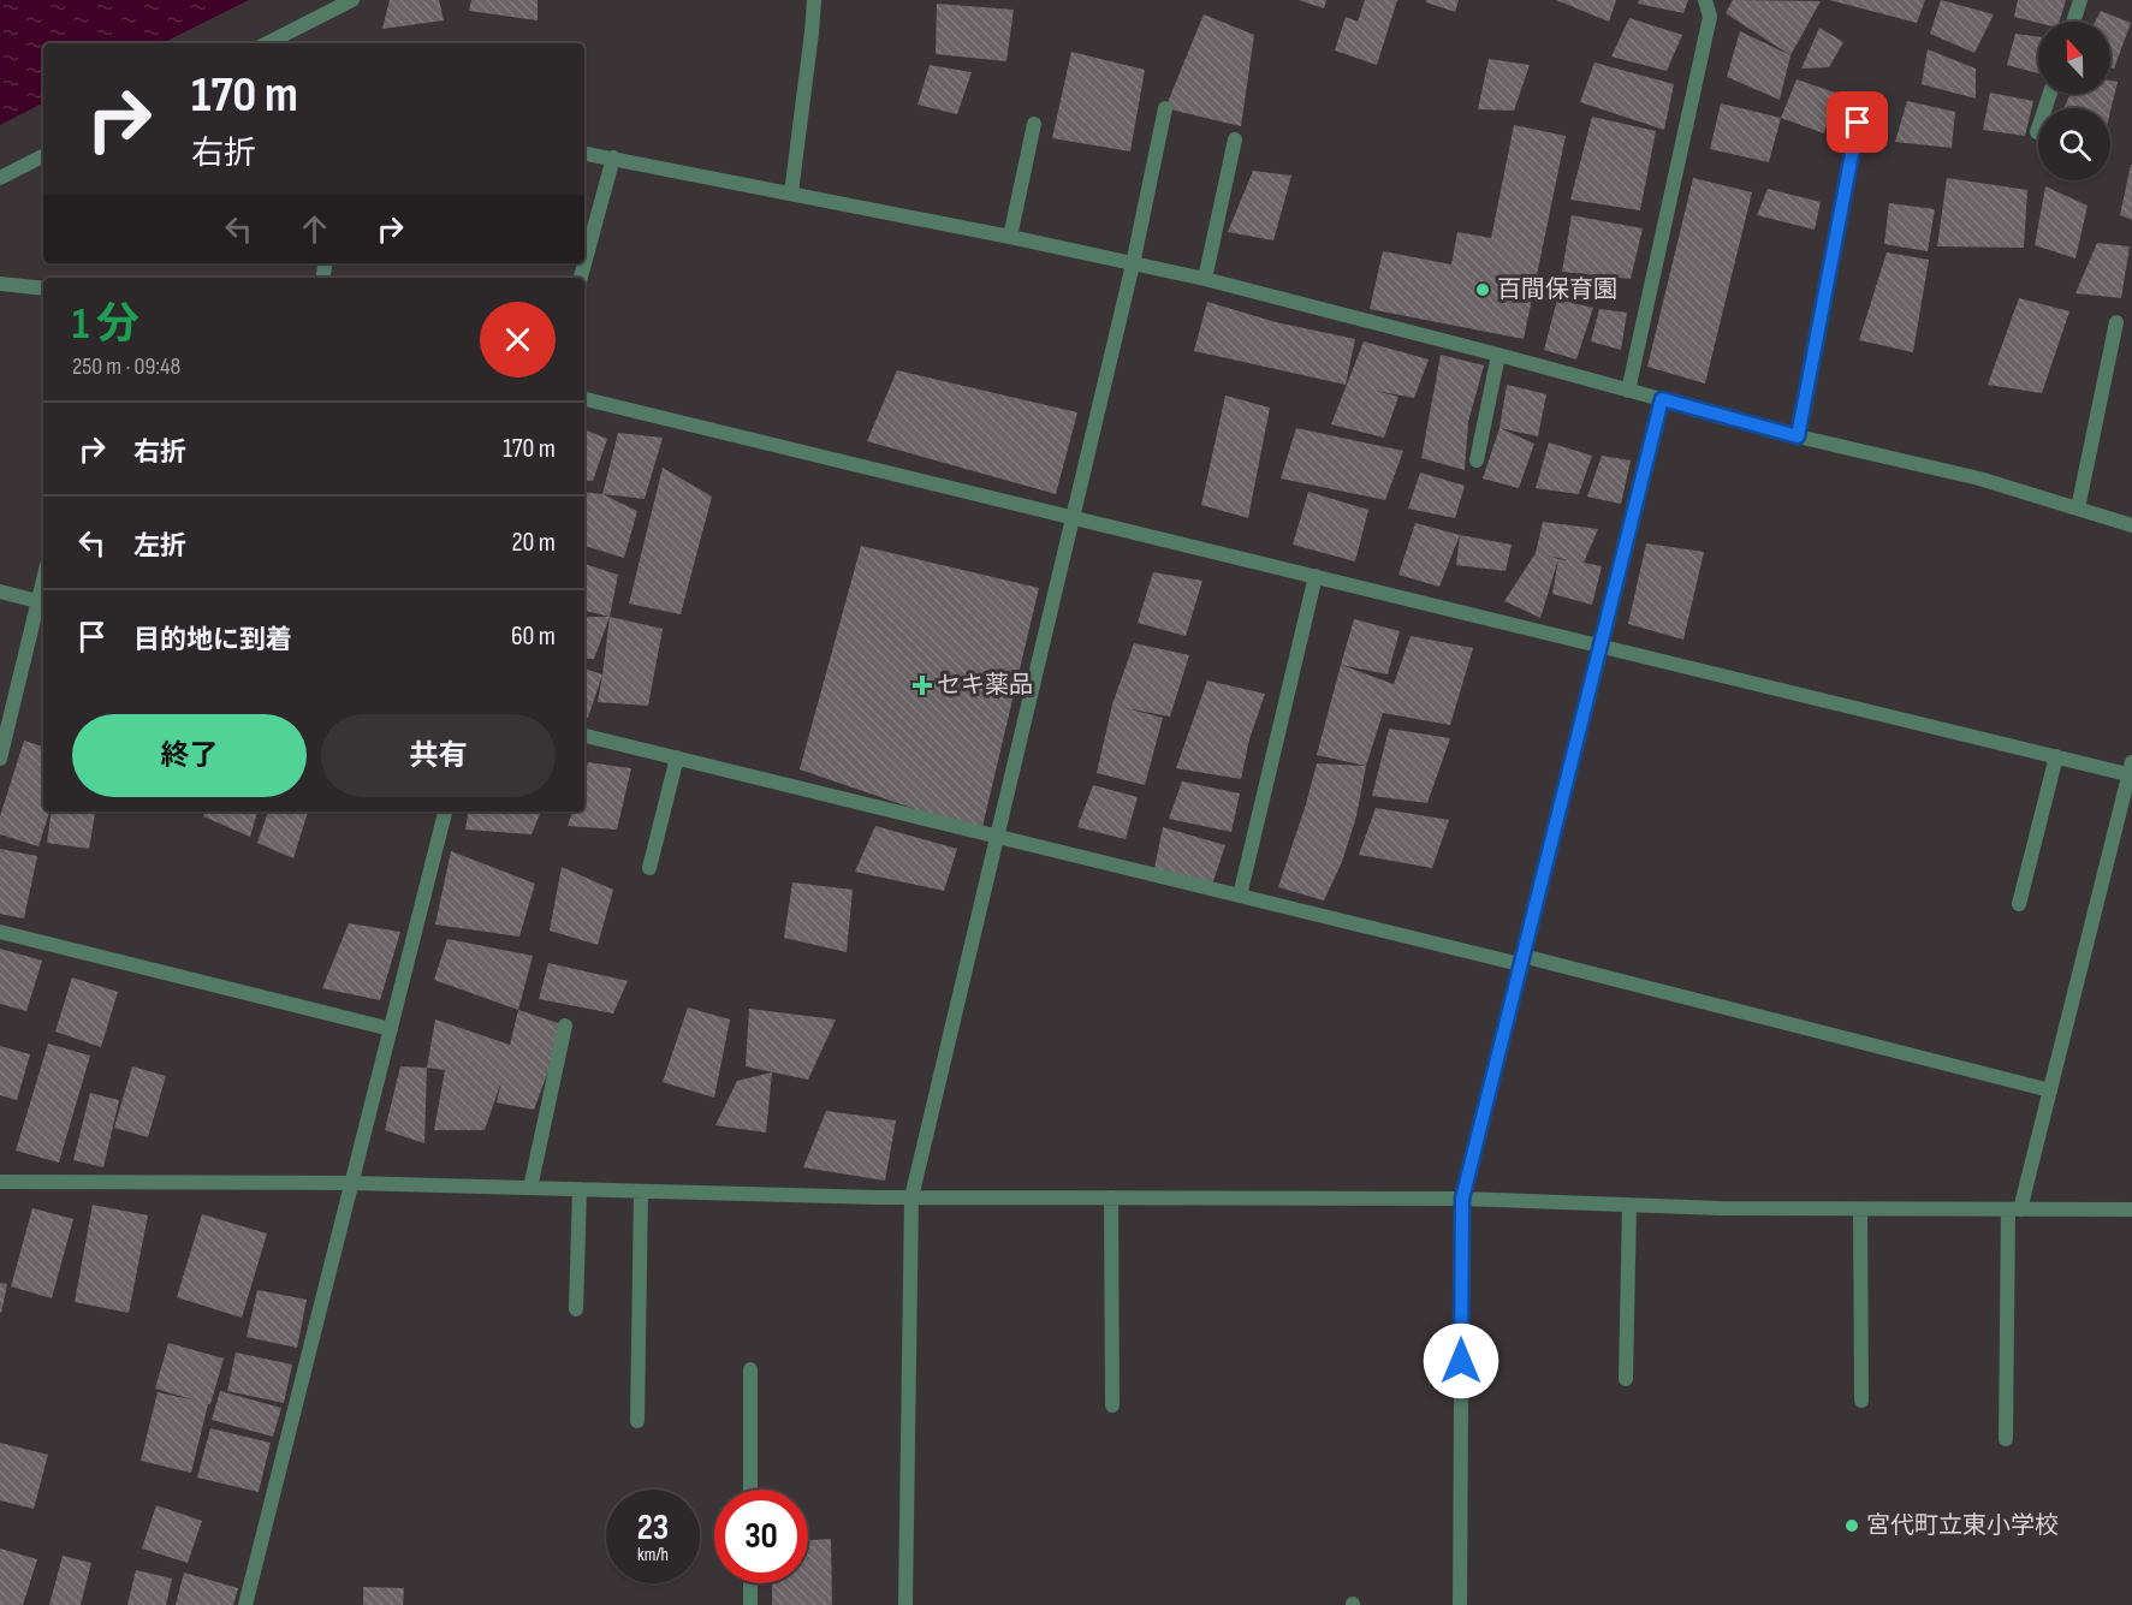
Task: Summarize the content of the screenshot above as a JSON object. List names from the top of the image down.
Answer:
{
  "places": {
    "other": ["百間保育園", "宮代町立東小学校"],
    "health": ["セキ薬品"]
  },
  "north": "top",
  "page": {
    "turn": ["170 m", "右折"],
    "heading": ["1 分", "250 m · 09:48"],
    "list": [
      {
        "name": "右折",
        "value": "170 m"
      },
      {
        "name": "左折",
        "value": "20 m"
      },
      {
        "name": "目的地に到着",
        "value": "60 m"
      }
    ],
    "buttons": ["終了", "共有"],
    "speed": "23 km/h",
    "limit": "30"
  }
}
